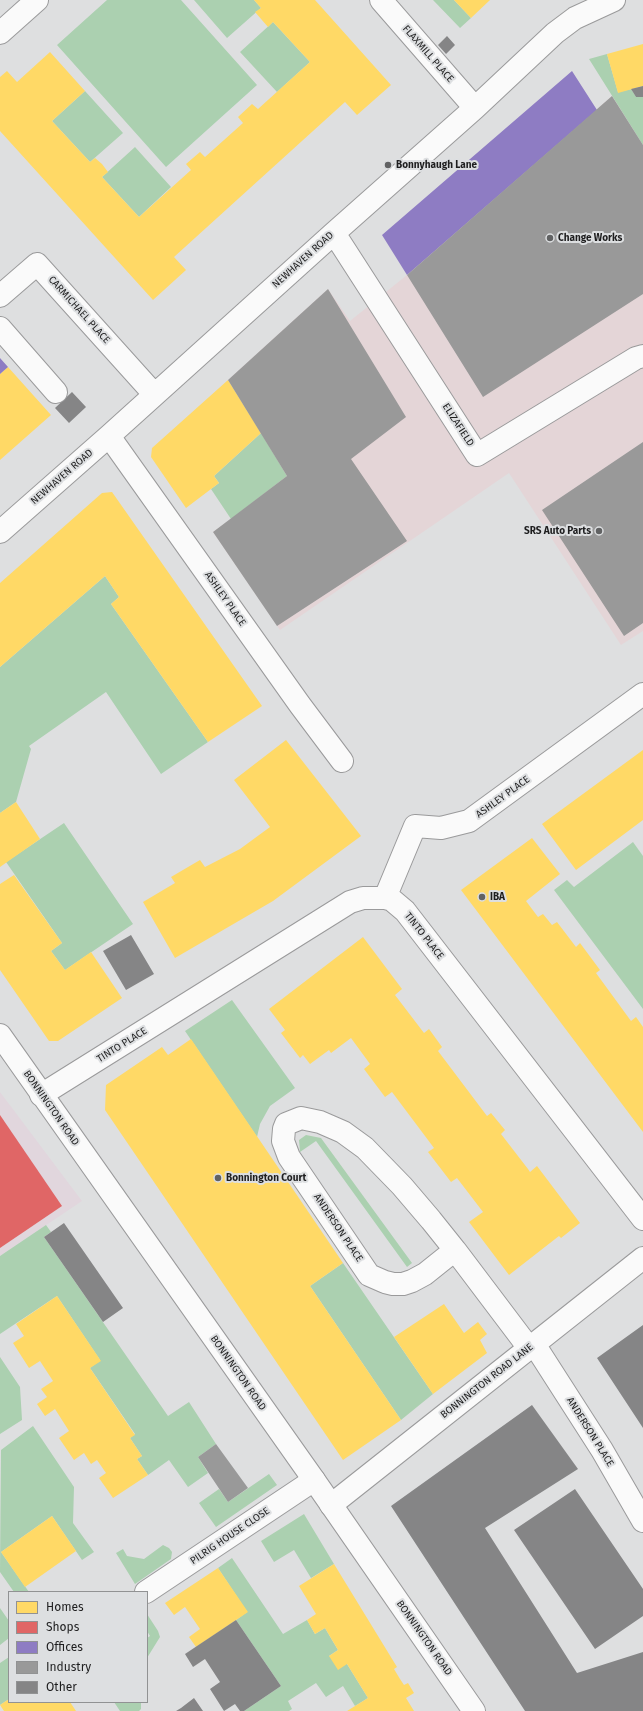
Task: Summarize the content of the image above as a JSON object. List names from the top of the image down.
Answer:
{
  "streets": {
    "street": [
      "FLAXMILL PLACE",
      "NEWHAVEN ROAD",
      "CARMICHAEL PLACE",
      "ELIZAFIELD",
      "ASHLEY PLACE",
      "TINTO PLACE",
      "BONNINGTON ROAD",
      "ANDERSON PLACE",
      "BONNINGTON ROAD LANE",
      "PILRIG HOUSE CLOSE"
    ]
  },
  "crossings": [
    ["FLAXMILL PLACE", "NEWHAVEN ROAD"],
    ["NEWHAVEN ROAD", "CARMICHAEL PLACE"],
    ["NEWHAVEN ROAD", "ELIZAFIELD"],
    ["NEWHAVEN ROAD", "ASHLEY PLACE"],
    ["ASHLEY PLACE", "TINTO PLACE"],
    ["TINTO PLACE", "BONNINGTON ROAD"],
    ["BONNINGTON ROAD", "BONNINGTON ROAD LANE"],
    ["BONNINGTON ROAD", "PILRIG HOUSE CLOSE"],
    ["ANDERSON PLACE", "BONNINGTON ROAD LANE"]
  ],
  "places": [
    "Bonnyhaugh Lane",
    "Change Works",
    "SRS Auto Parts",
    "IBA",
    "Bonnington Court"
  ],
  "legend": [
    "Homes",
    "Shops",
    "Offices",
    "Industry",
    "Other"
  ]
}
